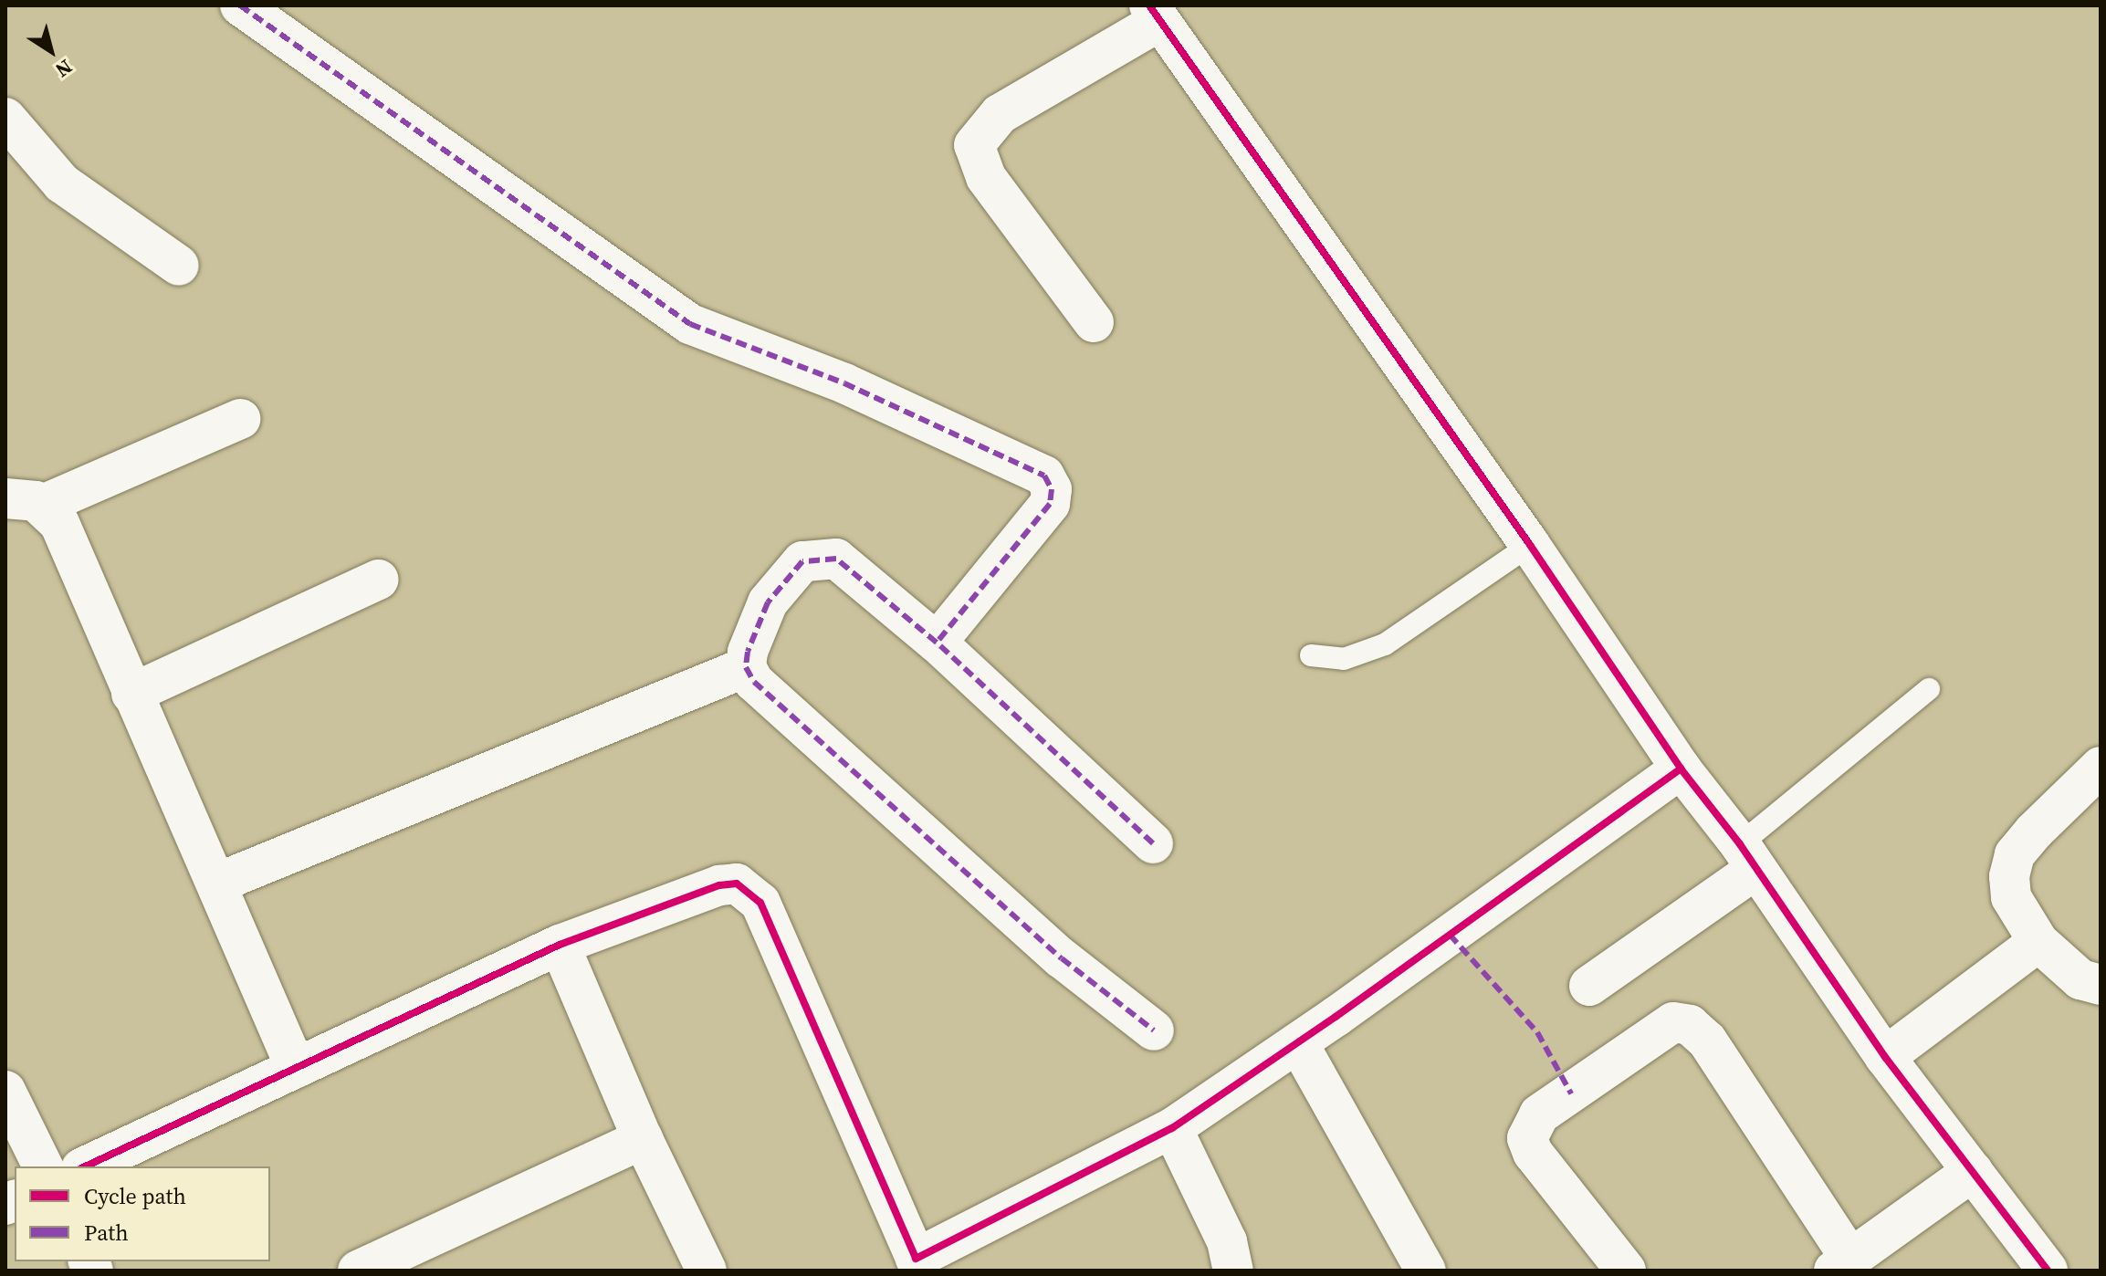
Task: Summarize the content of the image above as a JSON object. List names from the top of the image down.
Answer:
{
  "legend": ["Cycle path", "Path"],
  "north": "bottom right"
}
